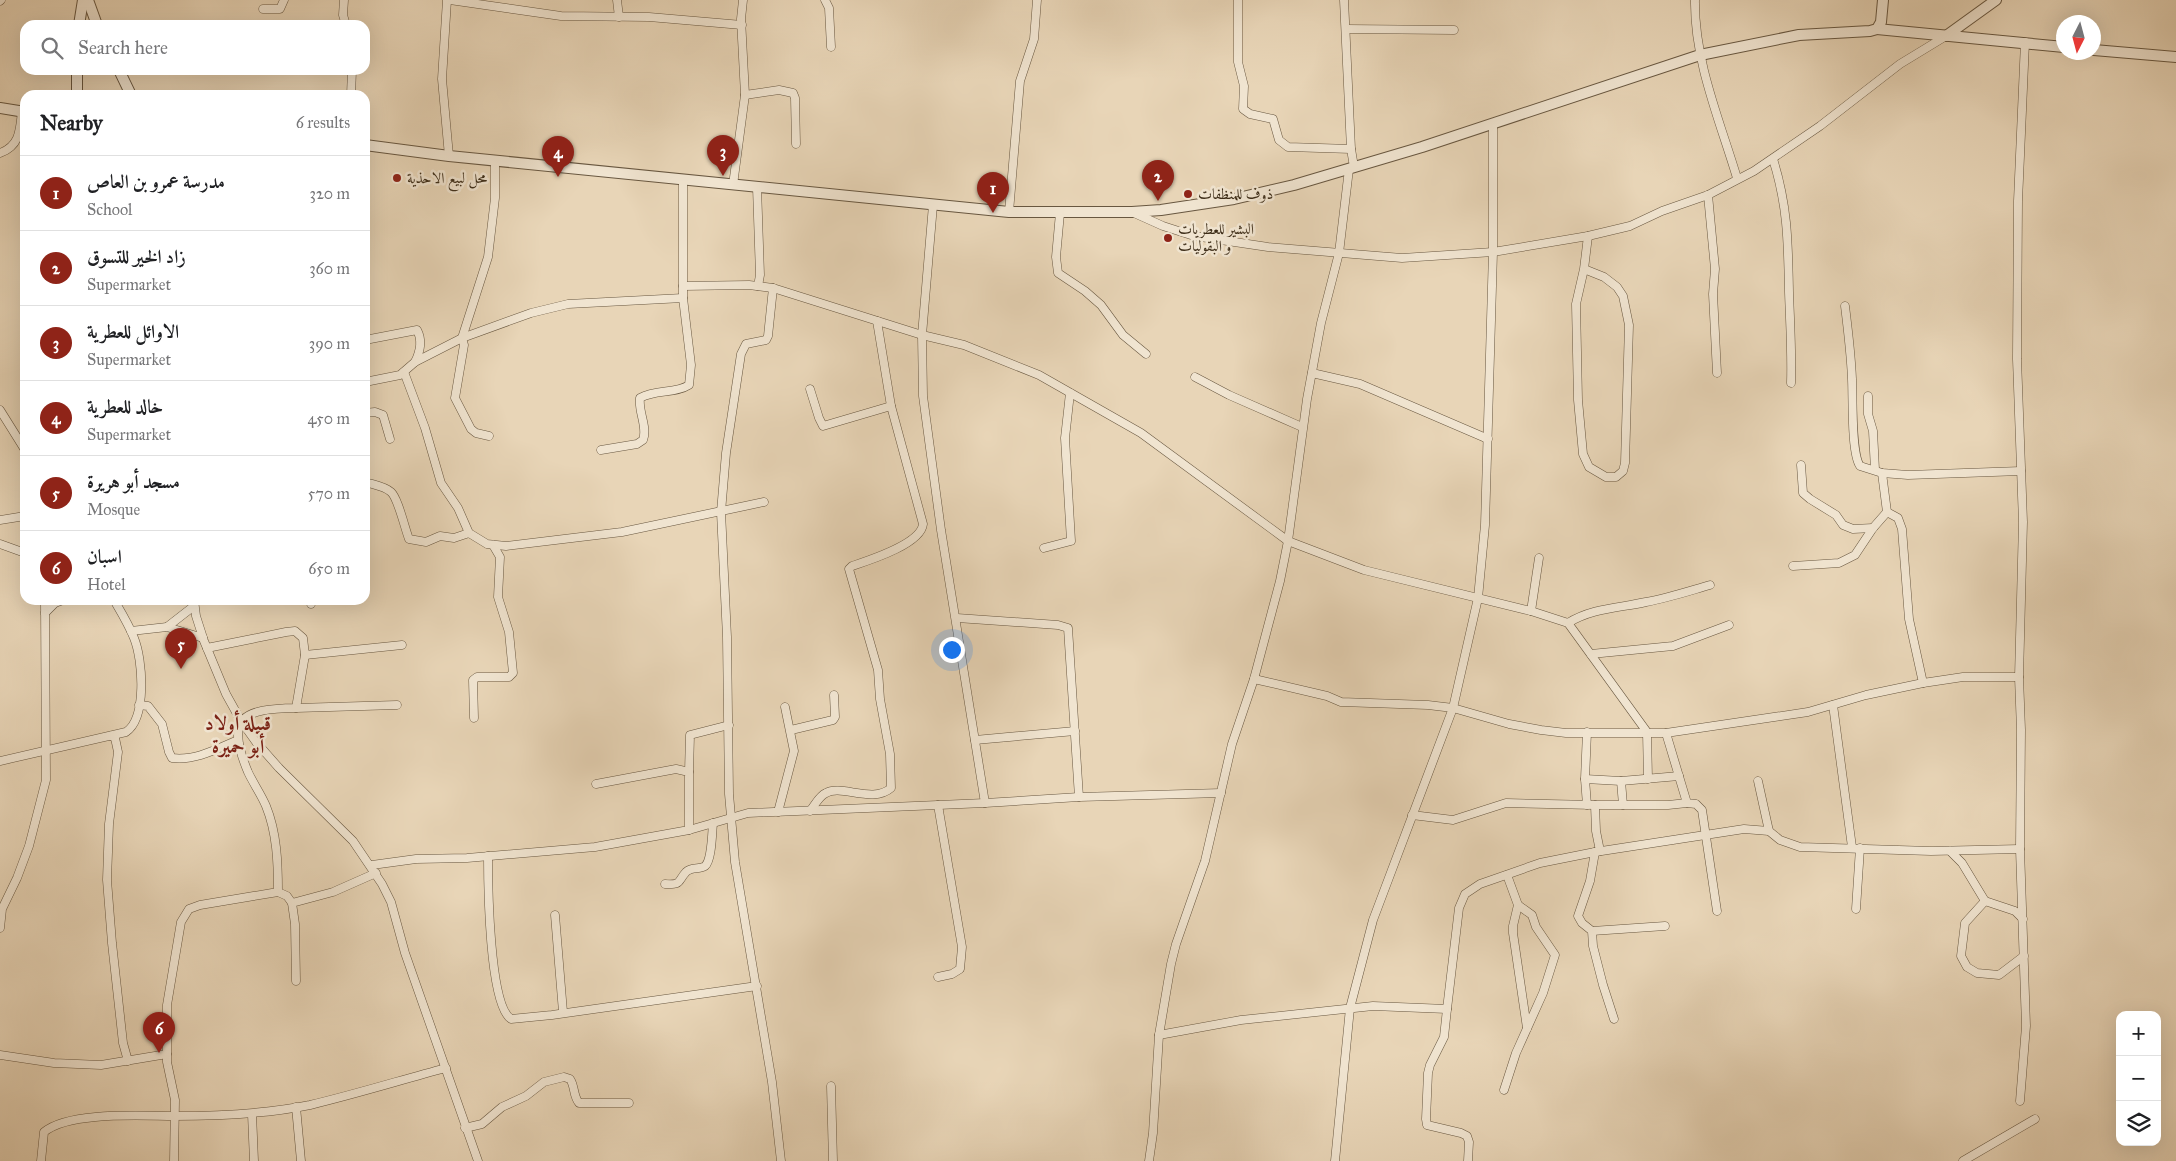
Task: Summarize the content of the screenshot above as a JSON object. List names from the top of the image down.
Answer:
{
  "districts": ["قبيلة أولاد أبو حميرة"],
  "places": ["محل لبيع الاحذية", "ذوف للمنظفات", "البشير للعطريات و البقوليات"],
  "north": "bottom",
  "page": {
    "search": "Search here",
    "heading": ["Nearby", "6 results"],
    "pins": [
      "3",
      "4",
      "2",
      "1",
      "5",
      "6"
    ],
    "list": [
      {
        "mark": "1",
        "name": "مدرسة عمرو بن العاص",
        "note": "School",
        "value": "320 m"
      },
      {
        "mark": "2",
        "name": "زاد الخير للتسوق",
        "note": "Supermarket",
        "value": "360 m"
      },
      {
        "mark": "3",
        "name": "الاوائل للعطرية",
        "note": "Supermarket",
        "value": "390 m"
      },
      {
        "mark": "4",
        "name": "خالد للعطرية",
        "note": "Supermarket",
        "value": "450 m"
      },
      {
        "mark": "5",
        "name": "مسجد أبو هريرة",
        "note": "Mosque",
        "value": "570 m"
      },
      {
        "mark": "6",
        "name": "اسبان",
        "note": "Hotel",
        "value": "650 m"
      }
    ],
    "map_buttons": ["+", "−"]
  }
}
